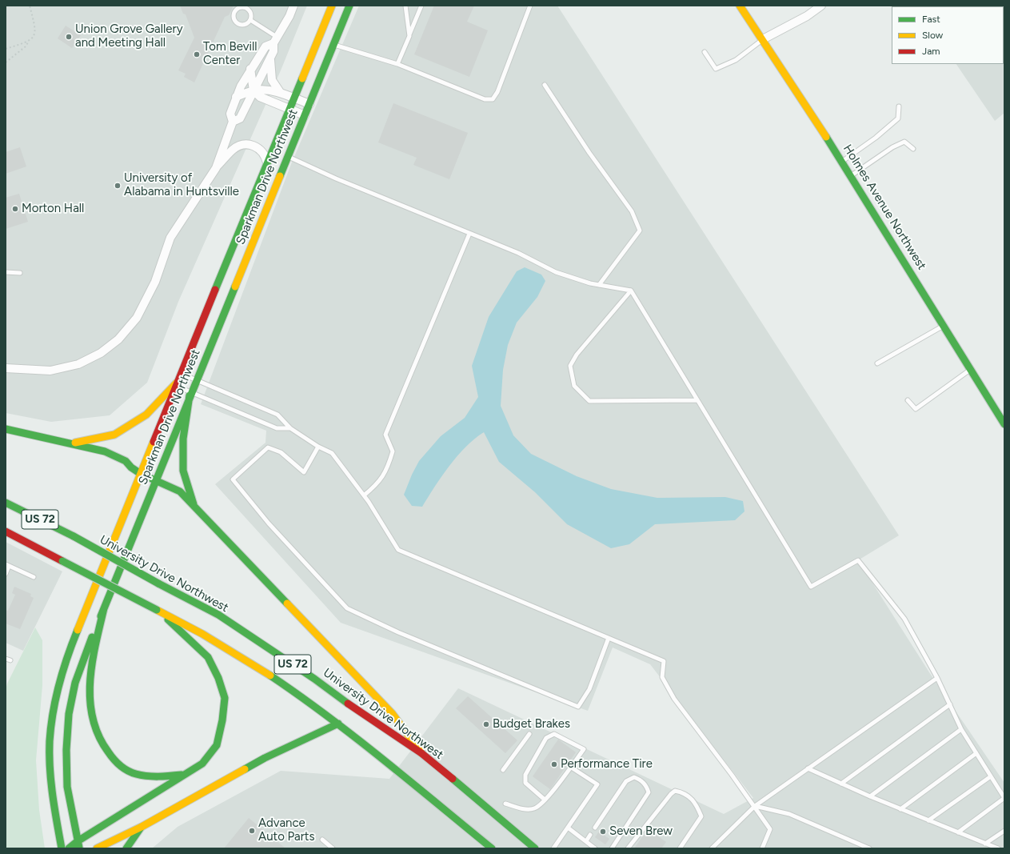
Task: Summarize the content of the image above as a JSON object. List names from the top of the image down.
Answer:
{
  "streets": {
    "main road": [
      "Sparkman Drive Northwest",
      "Holmes Avenue Northwest",
      "US 72",
      "University Drive Northwest"
    ]
  },
  "places": [
    "Union Grove Gallery and Meeting Hall",
    "Tom Bevill Center",
    "University of Alabama in Huntsville",
    "Morton Hall",
    "Budget Brakes",
    "Performance Tire",
    "Advance Auto Parts",
    "Seven Brew"
  ],
  "legend": ["Fast", "Slow", "Jam"]
}
